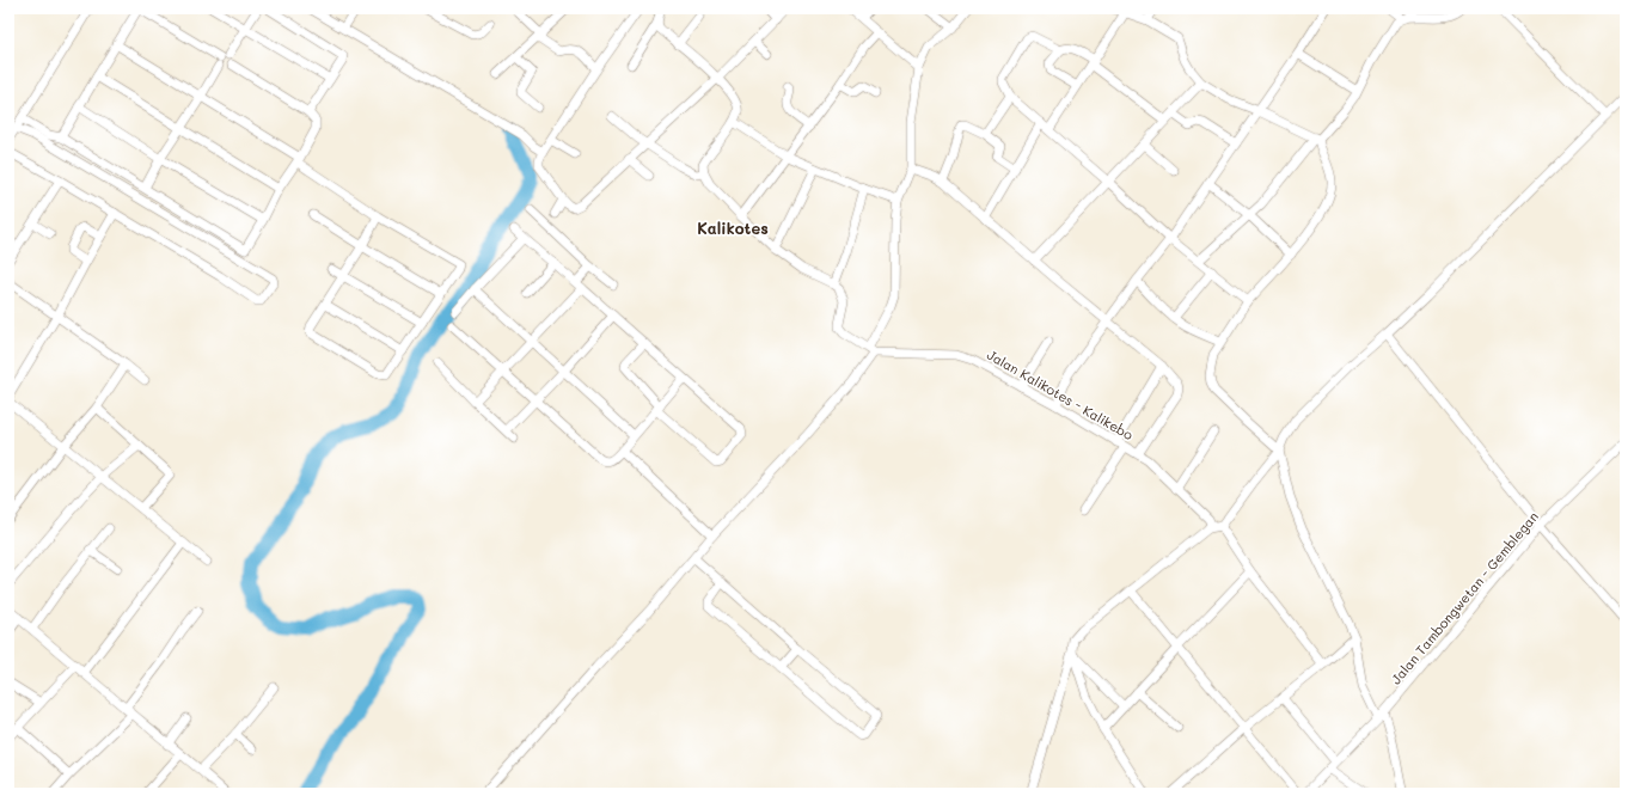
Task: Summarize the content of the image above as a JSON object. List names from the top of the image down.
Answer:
{
  "streets": {
    "street": ["Jalan Kalikotes - Kalikebo", "Jalan Tambongwetan - Gemblegan"]
  },
  "districts": ["Kalikotes"]
}
